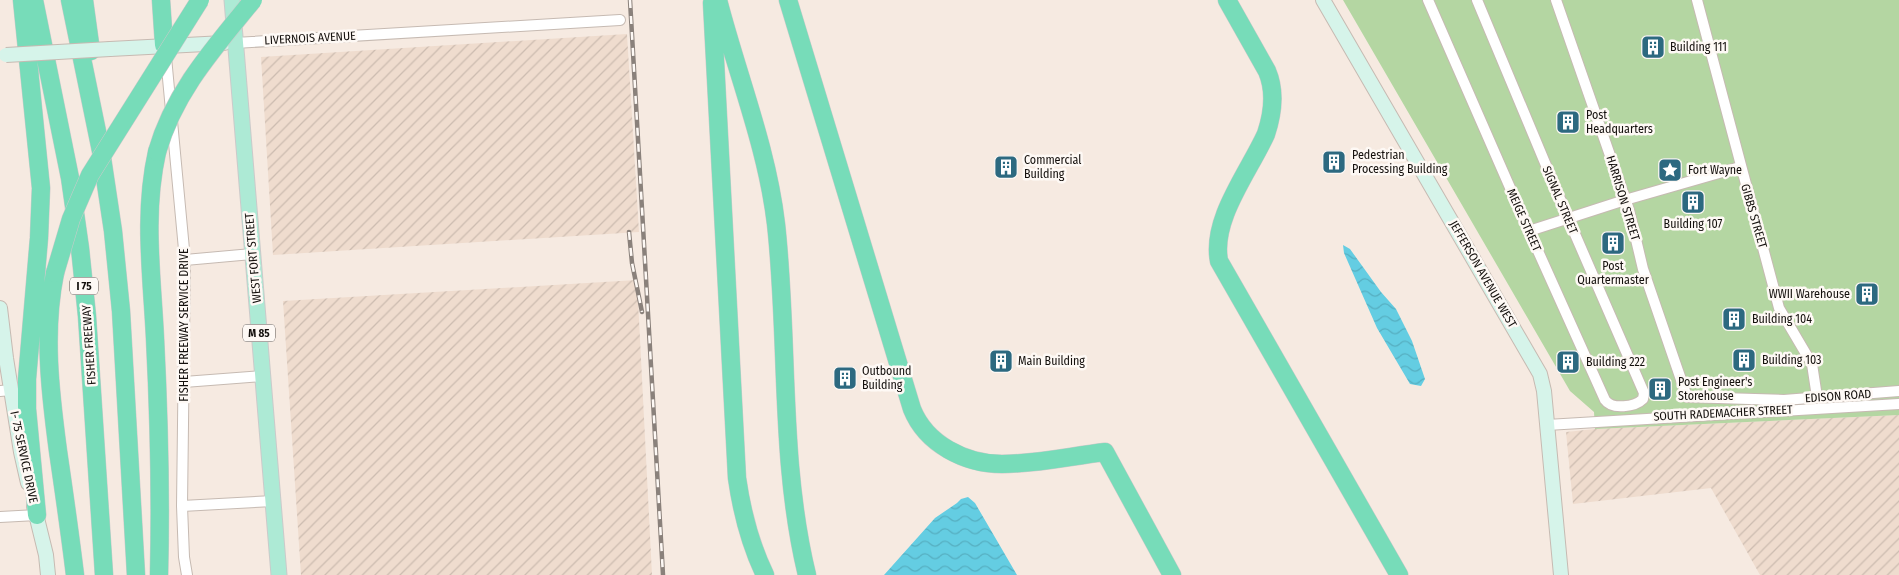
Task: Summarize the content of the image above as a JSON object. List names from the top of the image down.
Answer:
{
  "streets": {
    "highway": ["I 75", "FISHER FREEWAY"],
    "main road": [
      "LIVERNOIS AVENUE",
      "WEST FORT STREET",
      "JEFFERSON AVENUE WEST",
      "M 85",
      "I- 75 SERVICE DRIVE"
    ],
    "street": [
      "HARRISON STREET",
      "SIGNAL STREET",
      "GIBBS STREET",
      "MEIGE STREET",
      "FISHER FREEWAY SERVICE DRIVE",
      "EDISON ROAD",
      "SOUTH RADEMACHER STREET"
    ]
  },
  "crossings": [
    ["LIVERNOIS AVENUE", "WEST FORT STREET"],
    ["LIVERNOIS AVENUE", "FISHER FREEWAY SERVICE DRIVE"],
    ["HARRISON STREET", "EDISON ROAD"],
    ["SIGNAL STREET", "MEIGE STREET"],
    ["GIBBS STREET", "EDISON ROAD"],
    ["JEFFERSON AVENUE WEST", "SOUTH RADEMACHER STREET"]
  ],
  "places": {
    "building": [
      "Building 111",
      "Post Headquarters",
      "Pedestrian Processing Building",
      "Commercial Building",
      "Building 107",
      "Post Quartermaster",
      "WWII Warehouse",
      "Building 104",
      "Building 103",
      "Main Building",
      "Building 222",
      "Outbound Building",
      "Post Engineer's Storehouse"
    ],
    "place": ["Fort Wayne"]
  }
}
